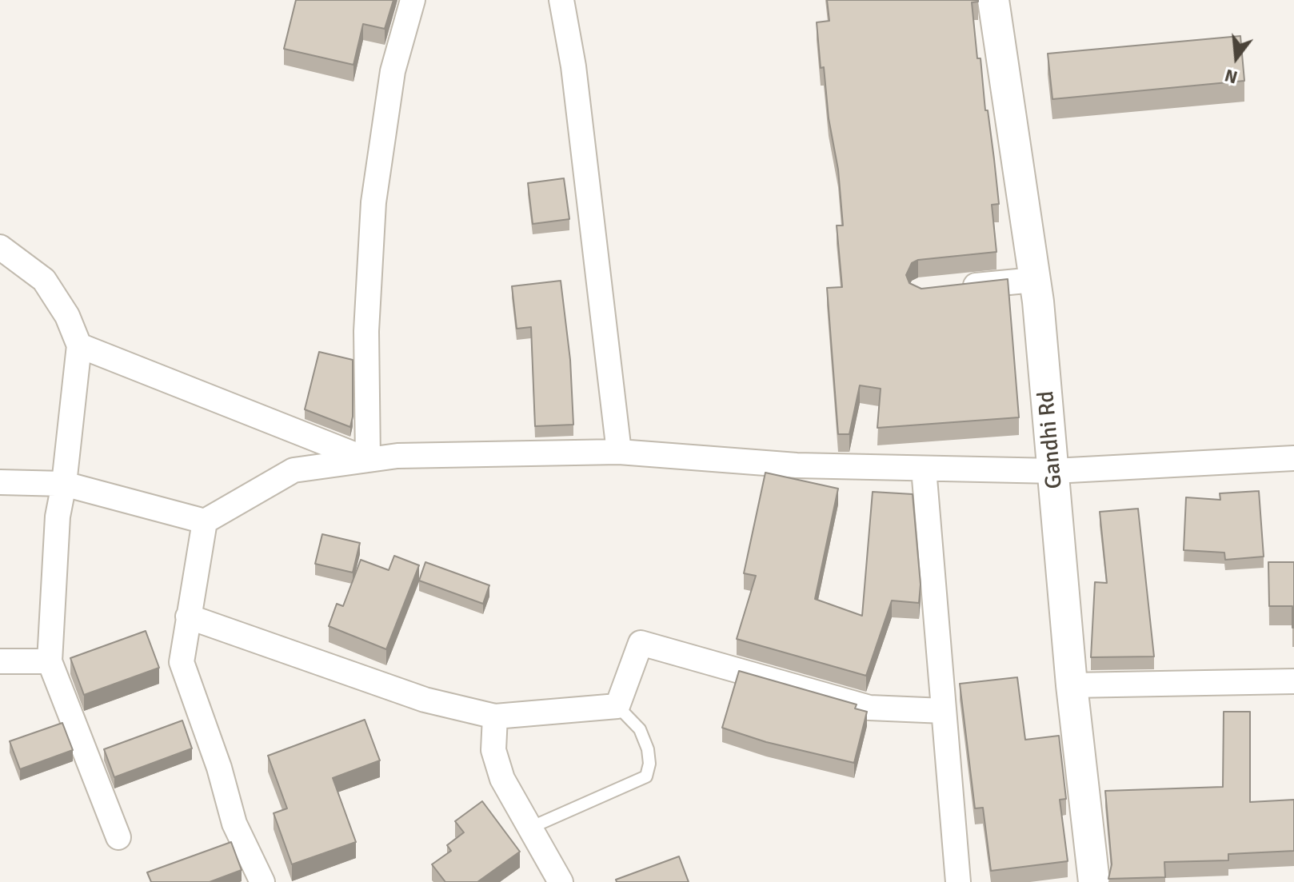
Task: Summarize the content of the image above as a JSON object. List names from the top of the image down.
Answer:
{
  "streets": {
    "street": ["Gandhi Rd"]
  },
  "north": "bottom"
}
